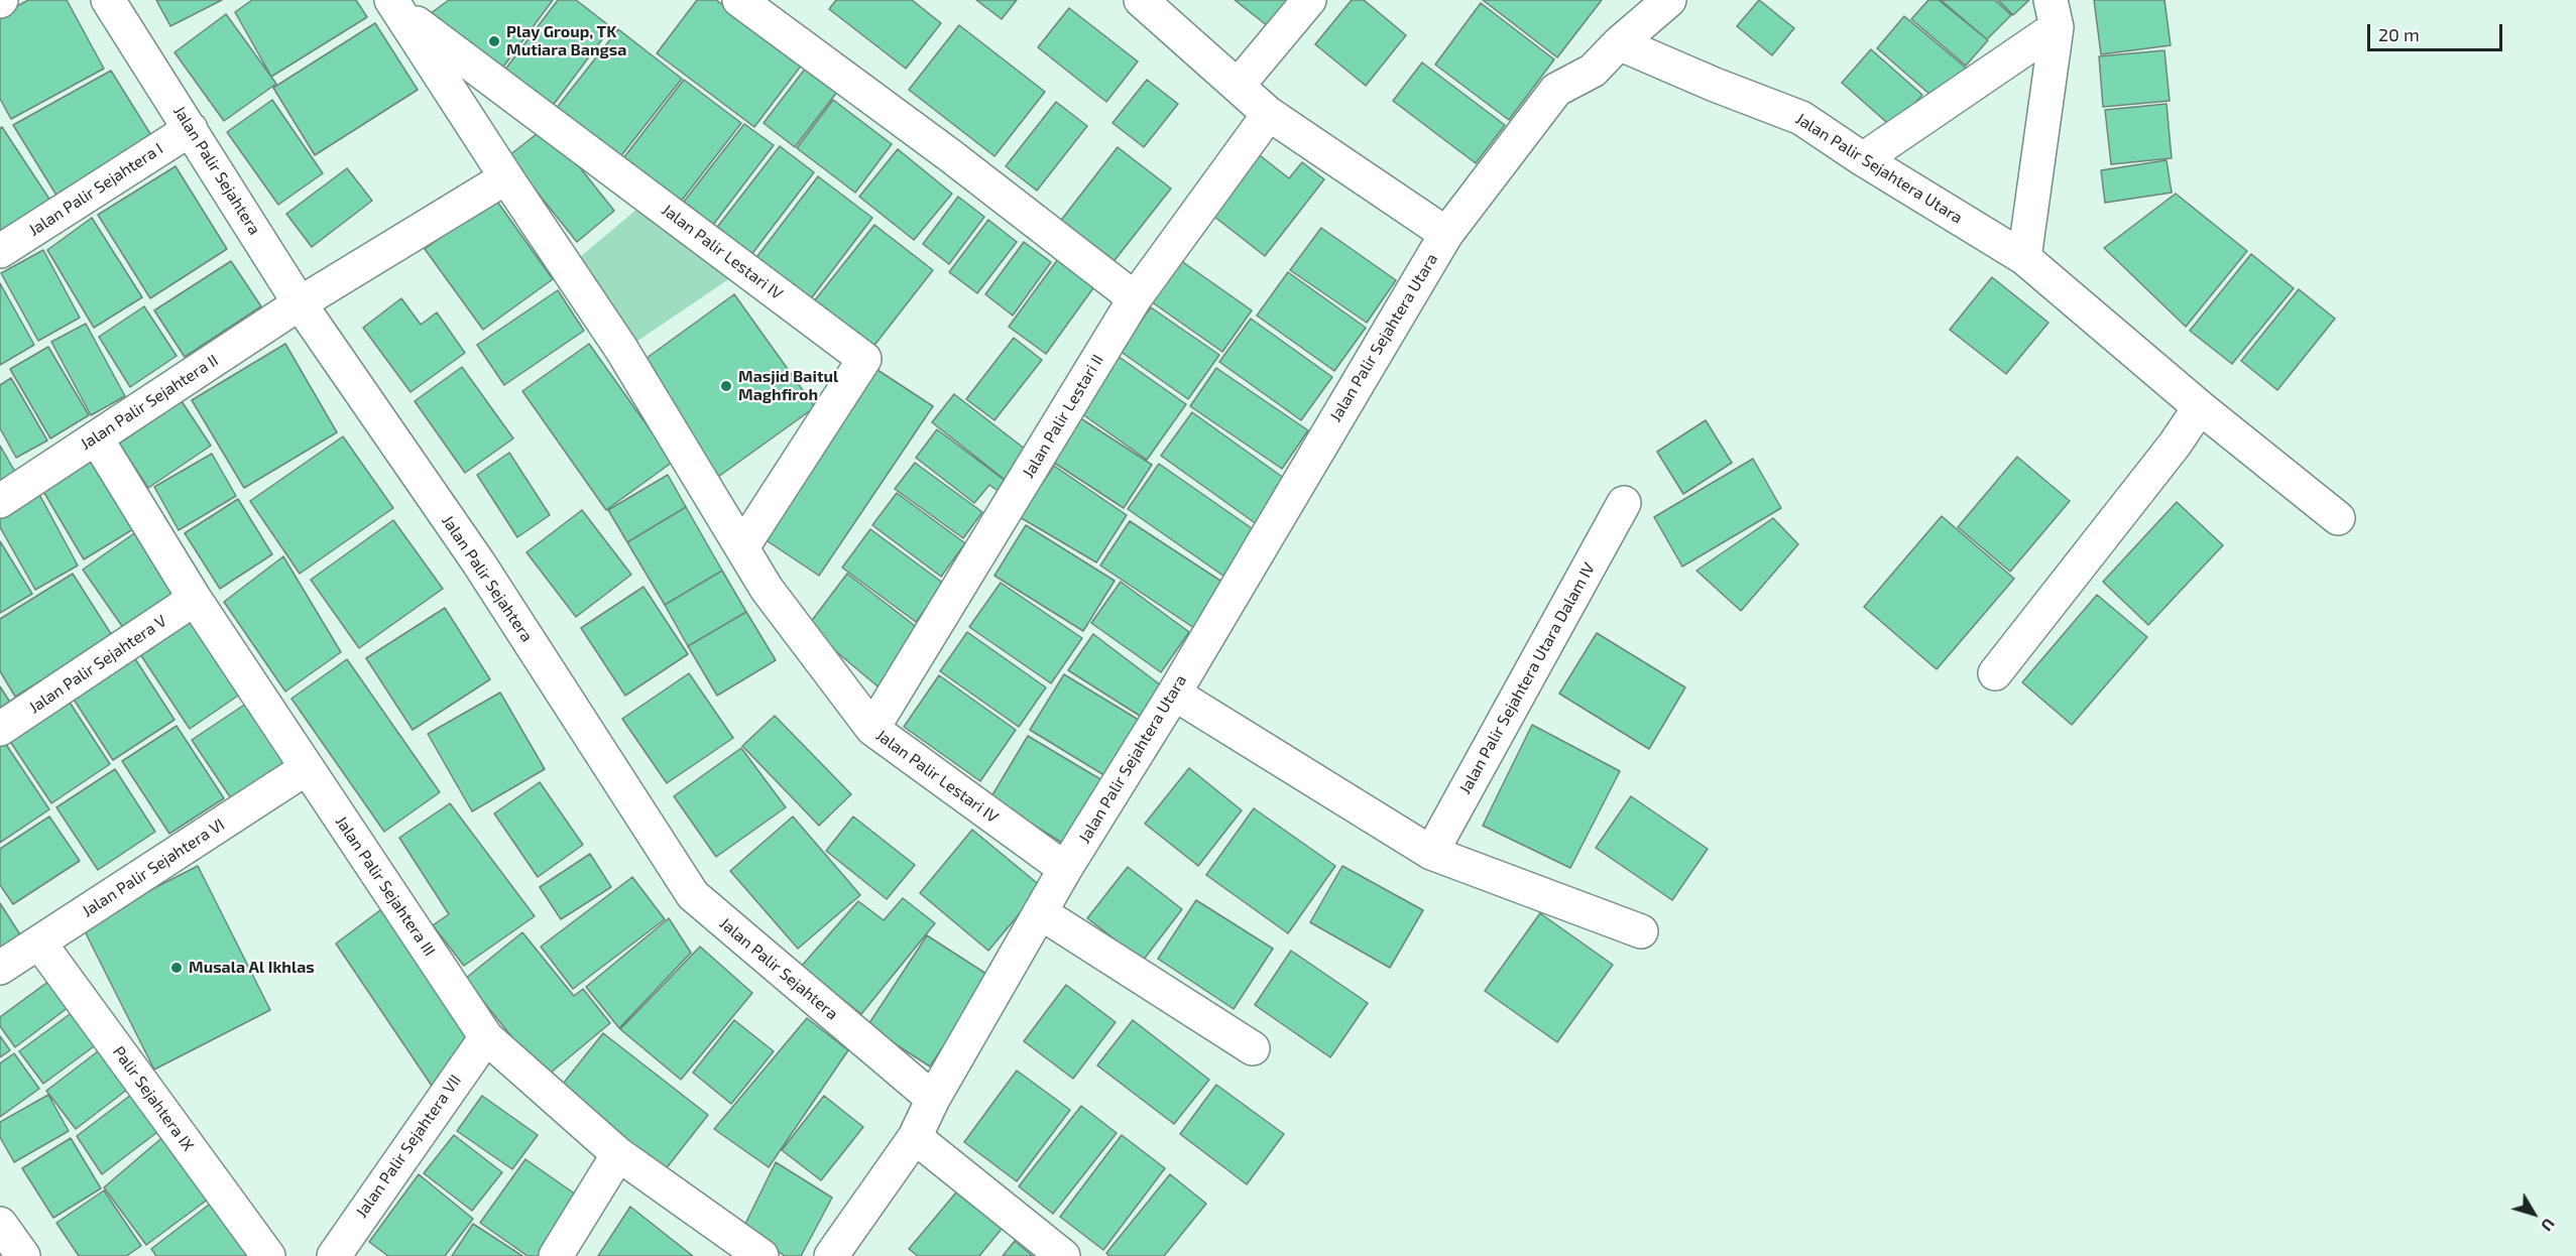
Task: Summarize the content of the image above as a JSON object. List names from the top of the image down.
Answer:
{
  "streets": {
    "street": [
      "Jalan Palir Sejahtera Utara",
      "Jalan Palir Sejahtera",
      "Jalan Palir Sejahtera I",
      "Jalan Palir Lestari IV",
      "Jalan Palir Sejahtera II",
      "Jalan Palir Lestari II",
      "Jalan Palir Sejahtera V",
      "Jalan Palir Sejahtera Utara Dalam IV",
      "Jalan Palir Sejahtera VI",
      "Jalan Palir Sejahtera III",
      "Palir Sejahtera IX",
      "Jalan Palir Sejahtera VII"
    ]
  },
  "crossings": [
    ["Jalan Palir Sejahtera Utara", "Jalan Palir Sejahtera"],
    ["Jalan Palir Sejahtera Utara", "Jalan Palir Lestari IV"],
    ["Jalan Palir Sejahtera", "Jalan Palir Sejahtera I"],
    ["Jalan Palir Sejahtera", "Jalan Palir Sejahtera II"],
    ["Jalan Palir Lestari IV", "Jalan Palir Sejahtera II"],
    ["Jalan Palir Lestari IV", "Jalan Palir Lestari II"],
    ["Jalan Palir Sejahtera II", "Jalan Palir Sejahtera III"],
    ["Jalan Palir Sejahtera V", "Jalan Palir Sejahtera III"],
    ["Jalan Palir Sejahtera VI", "Jalan Palir Sejahtera III"],
    ["Jalan Palir Sejahtera VI", "Palir Sejahtera IX"],
    ["Jalan Palir Sejahtera III", "Jalan Palir Sejahtera VII"]
  ],
  "places": ["Play Group, TK Mutiara Bangsa", "Masjid Baitul Maghfiroh", "Musala Al Ikhlas"],
  "scale_bar": "20 m",
  "north": "bottom right"
}
